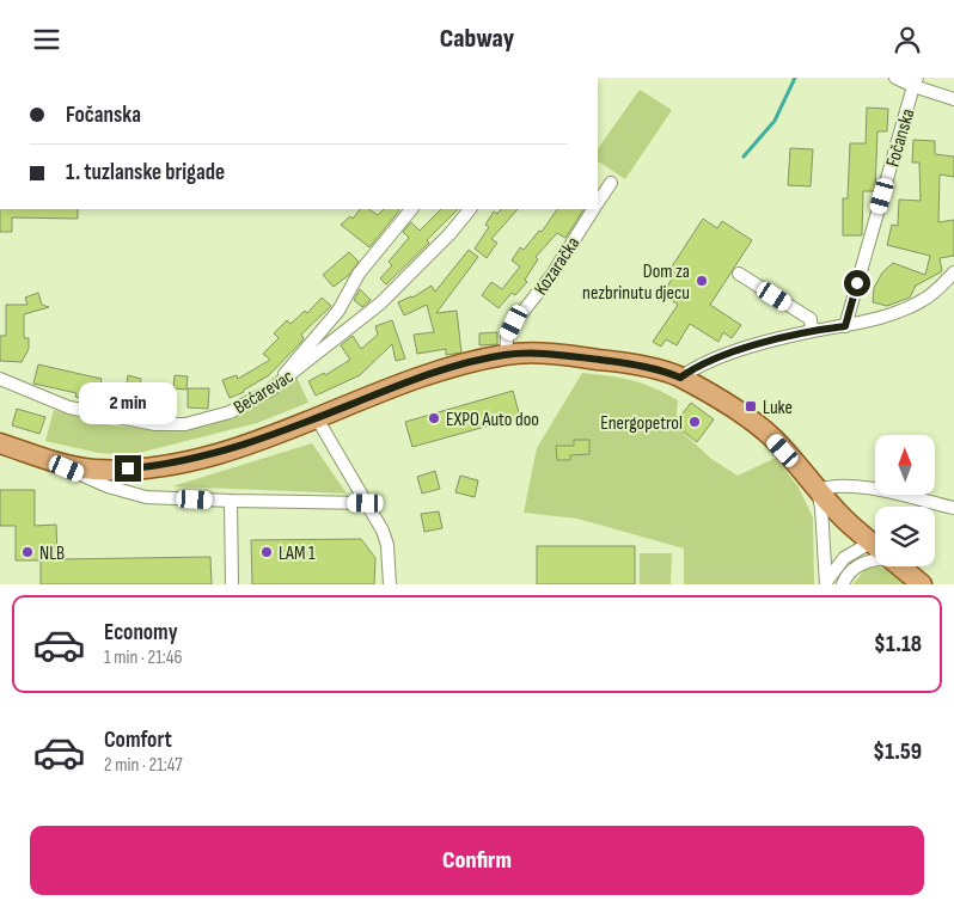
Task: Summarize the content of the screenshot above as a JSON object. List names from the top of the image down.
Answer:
{
  "streets": {
    "street": ["Fočanska", "Kozaračka", "Bećarevac"]
  },
  "places": {
    "other": [
      "Dom za nezbrinutu djecu",
      "EXPO Auto doo",
      "Energopetrol",
      "NLB",
      "LAM 1"
    ],
    "transit": ["Luke"]
  },
  "north": "top",
  "page": {
    "header": "Cabway",
    "banner": ["Fočanska", "1. tuzlanske brigade"],
    "bubble": "2 min",
    "list": [
      {
        "name": "Economy",
        "note": "1 min · 21:46",
        "value": "$1.18"
      },
      {
        "name": "Comfort",
        "note": "2 min · 21:47",
        "value": "$1.59"
      }
    ],
    "buttons": "Confirm"
  }
}
